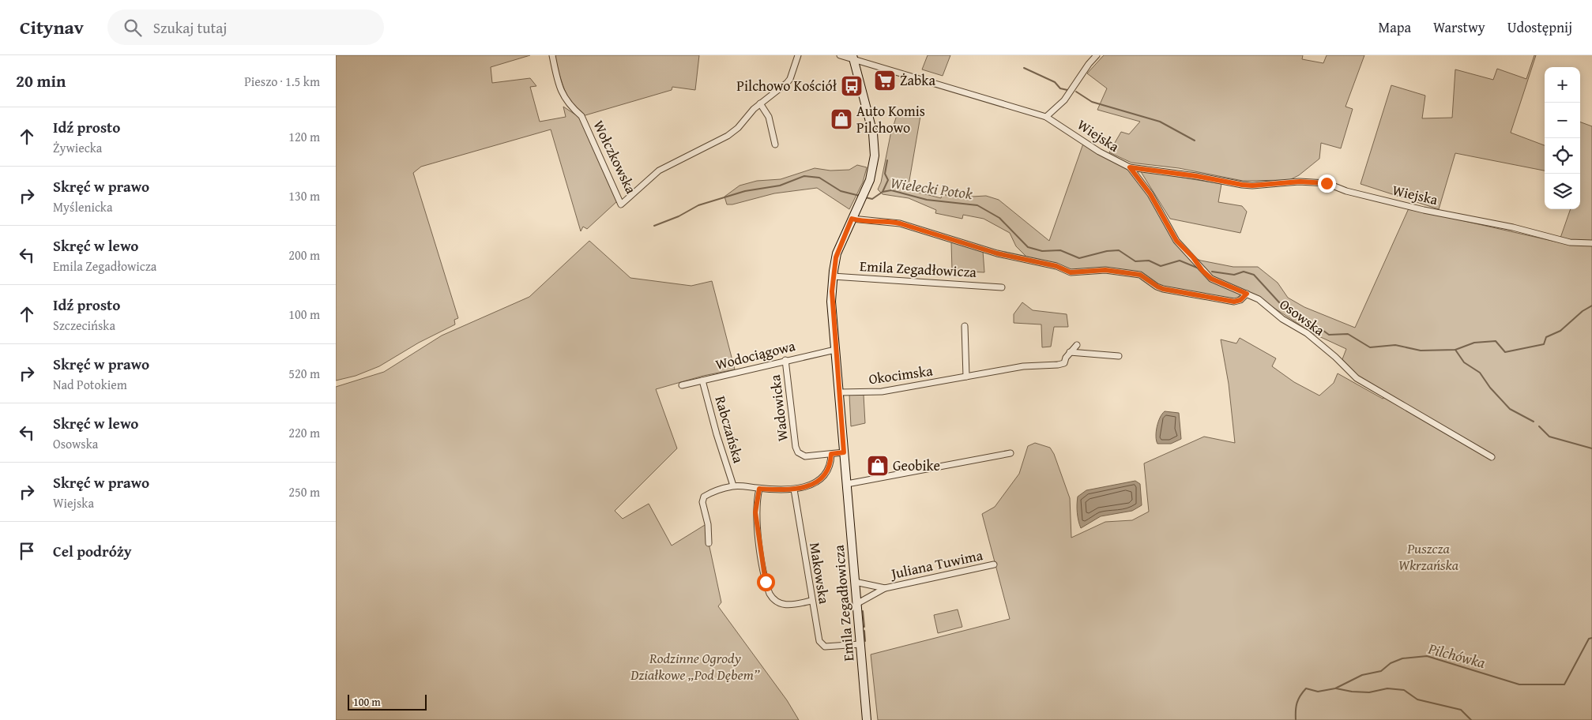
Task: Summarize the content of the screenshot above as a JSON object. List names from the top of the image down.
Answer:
{
  "streets": {
    "main road": ["Emila Zegadłowicza"],
    "street": [
      "Wiejska",
      "Wołczkowska",
      "Osowska",
      "Wodociągowa",
      "Okocimska",
      "Wadowicka",
      "Rabczańska",
      "Juliana Tuwima",
      "Makowska"
    ]
  },
  "crossings": [
    ["Wiejska", "Emila Zegadłowicza"],
    ["Wiejska", "Osowska"],
    ["Emila Zegadłowicza", "Wodociągowa"],
    ["Emila Zegadłowicza", "Okocimska"],
    ["Emila Zegadłowicza", "Wadowicka"],
    ["Emila Zegadłowicza", "Juliana Tuwima"],
    ["Emila Zegadłowicza", "Makowska"],
    ["Wodociągowa", "Wadowicka"],
    ["Wodociągowa", "Rabczańska"]
  ],
  "water": ["Wielecki Potok", "Pilchówka"],
  "parks": ["Puszcza Wkrzańska", "Rodzinne Ogrody Działkowe „Pod Dębem”"],
  "places": {
    "supermarket": ["Żabka"],
    "bus stop": ["Pilchowo Kościół"],
    "shop": ["Auto Komis Pilchowo", "Geobike"]
  },
  "scale_bar": "100 m",
  "page": {
    "header": "Citynav",
    "search": "Szukaj tutaj",
    "nav": ["Mapa", "Warstwy", "Udostępnij"],
    "heading": ["20 min", "Pieszo · 1.5 km"],
    "map_buttons": ["+", "−"],
    "list": [
      ["Idź prosto", "Żywiecka", "120 m"],
      ["Skręć w prawo", "Myślenicka", "130 m"],
      ["Skręć w lewo", "Emila Zegadłowicza", "200 m"],
      ["Idź prosto", "Szczecińska", "100 m"],
      ["Skręć w prawo", "Nad Potokiem", "520 m"],
      ["Skręć w lewo", "Osowska", "220 m"],
      ["Skręć w prawo", "Wiejska", "250 m"],
      "Cel podróży"
    ],
    "scale": "100 m"
  }
}
